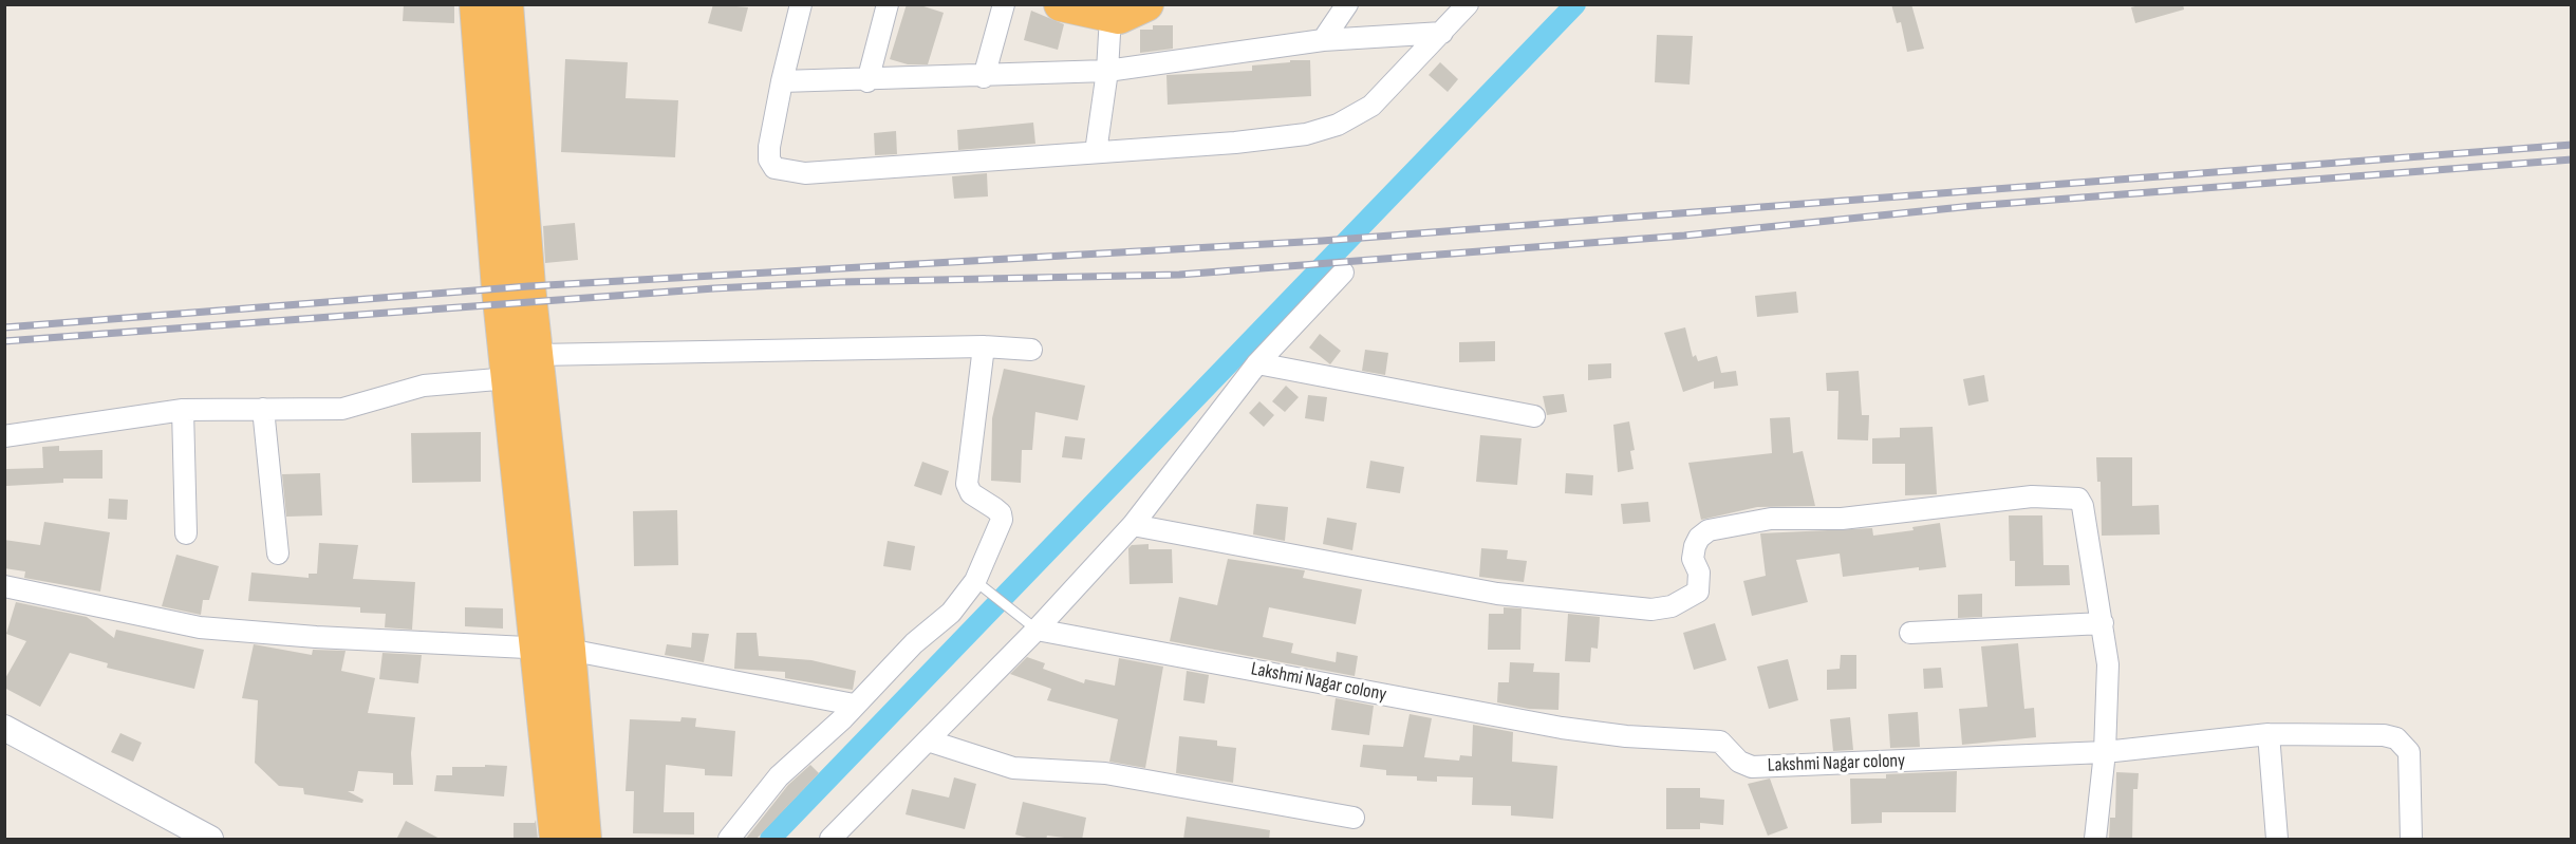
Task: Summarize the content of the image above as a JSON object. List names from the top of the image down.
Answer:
{
  "streets": {
    "street": ["Lakshmi Nagar colony"]
  }
}
